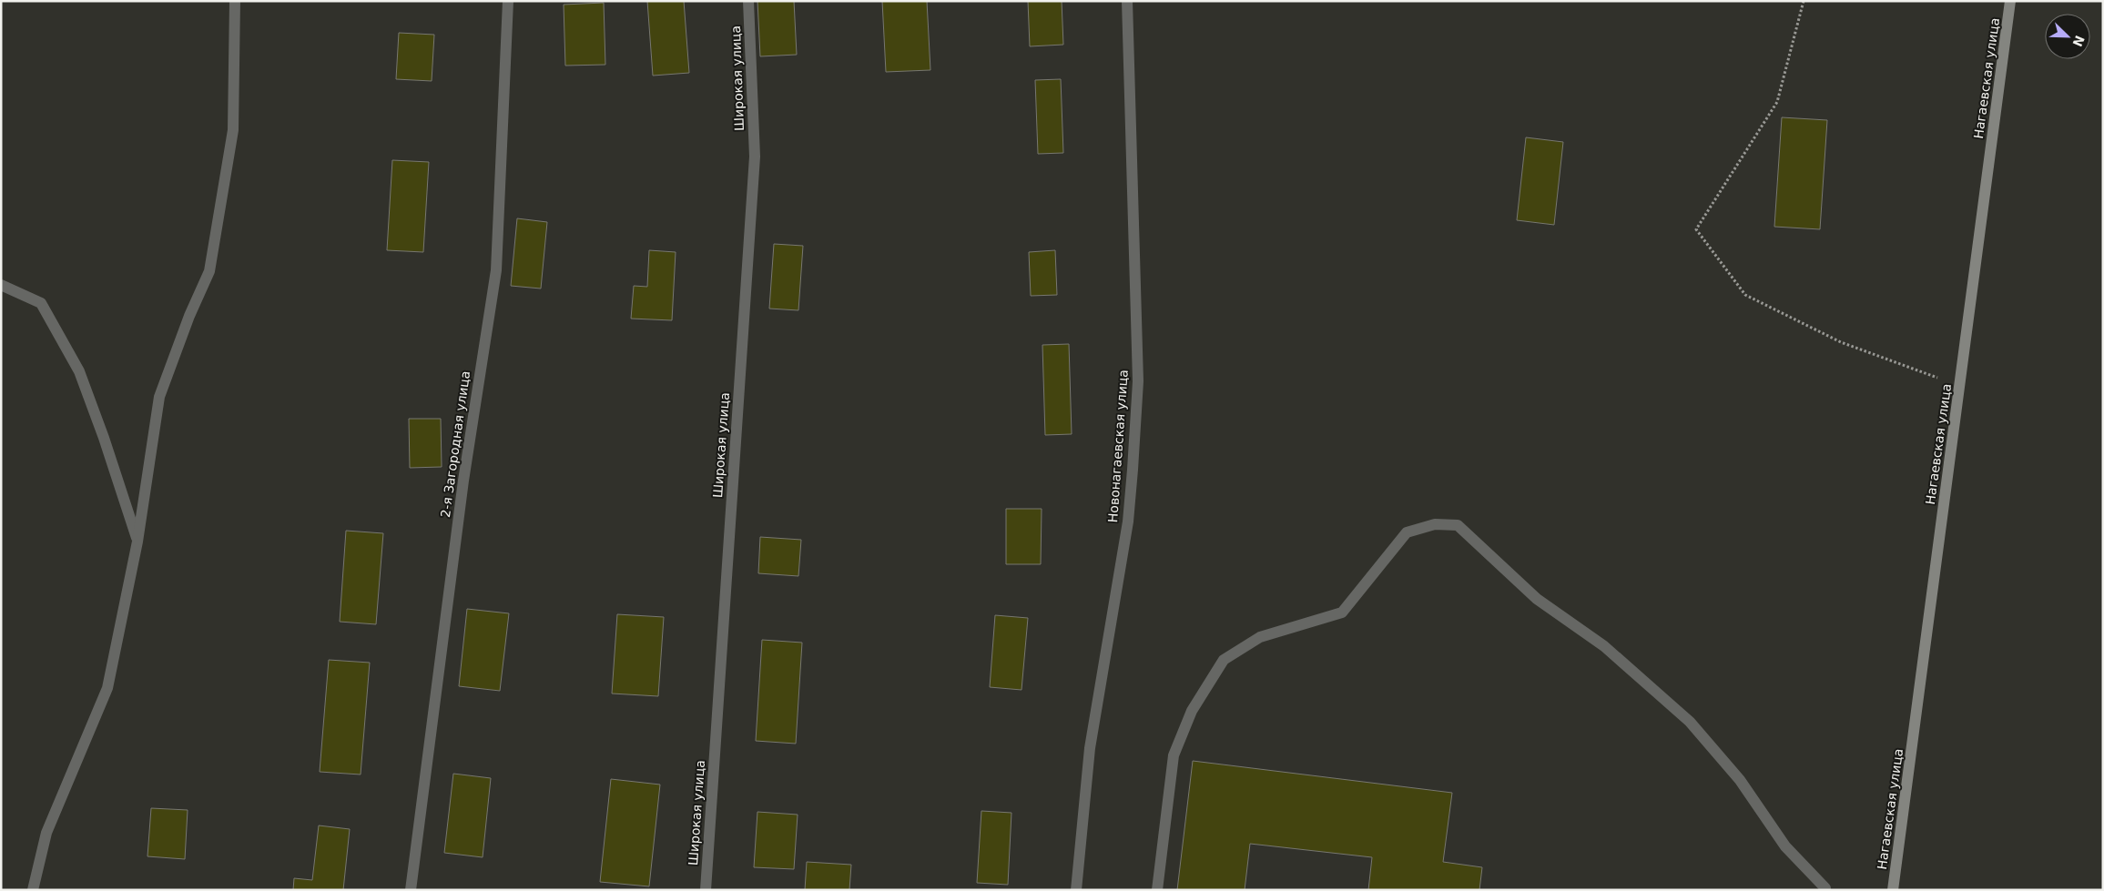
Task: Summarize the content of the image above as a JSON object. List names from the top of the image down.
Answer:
{
  "streets": {
    "street": [
      "Широкая улица",
      "Нагаевская улица",
      "2-я Загородная улица",
      "Новонагаевская улица"
    ]
  },
  "north": "bottom right"
}
